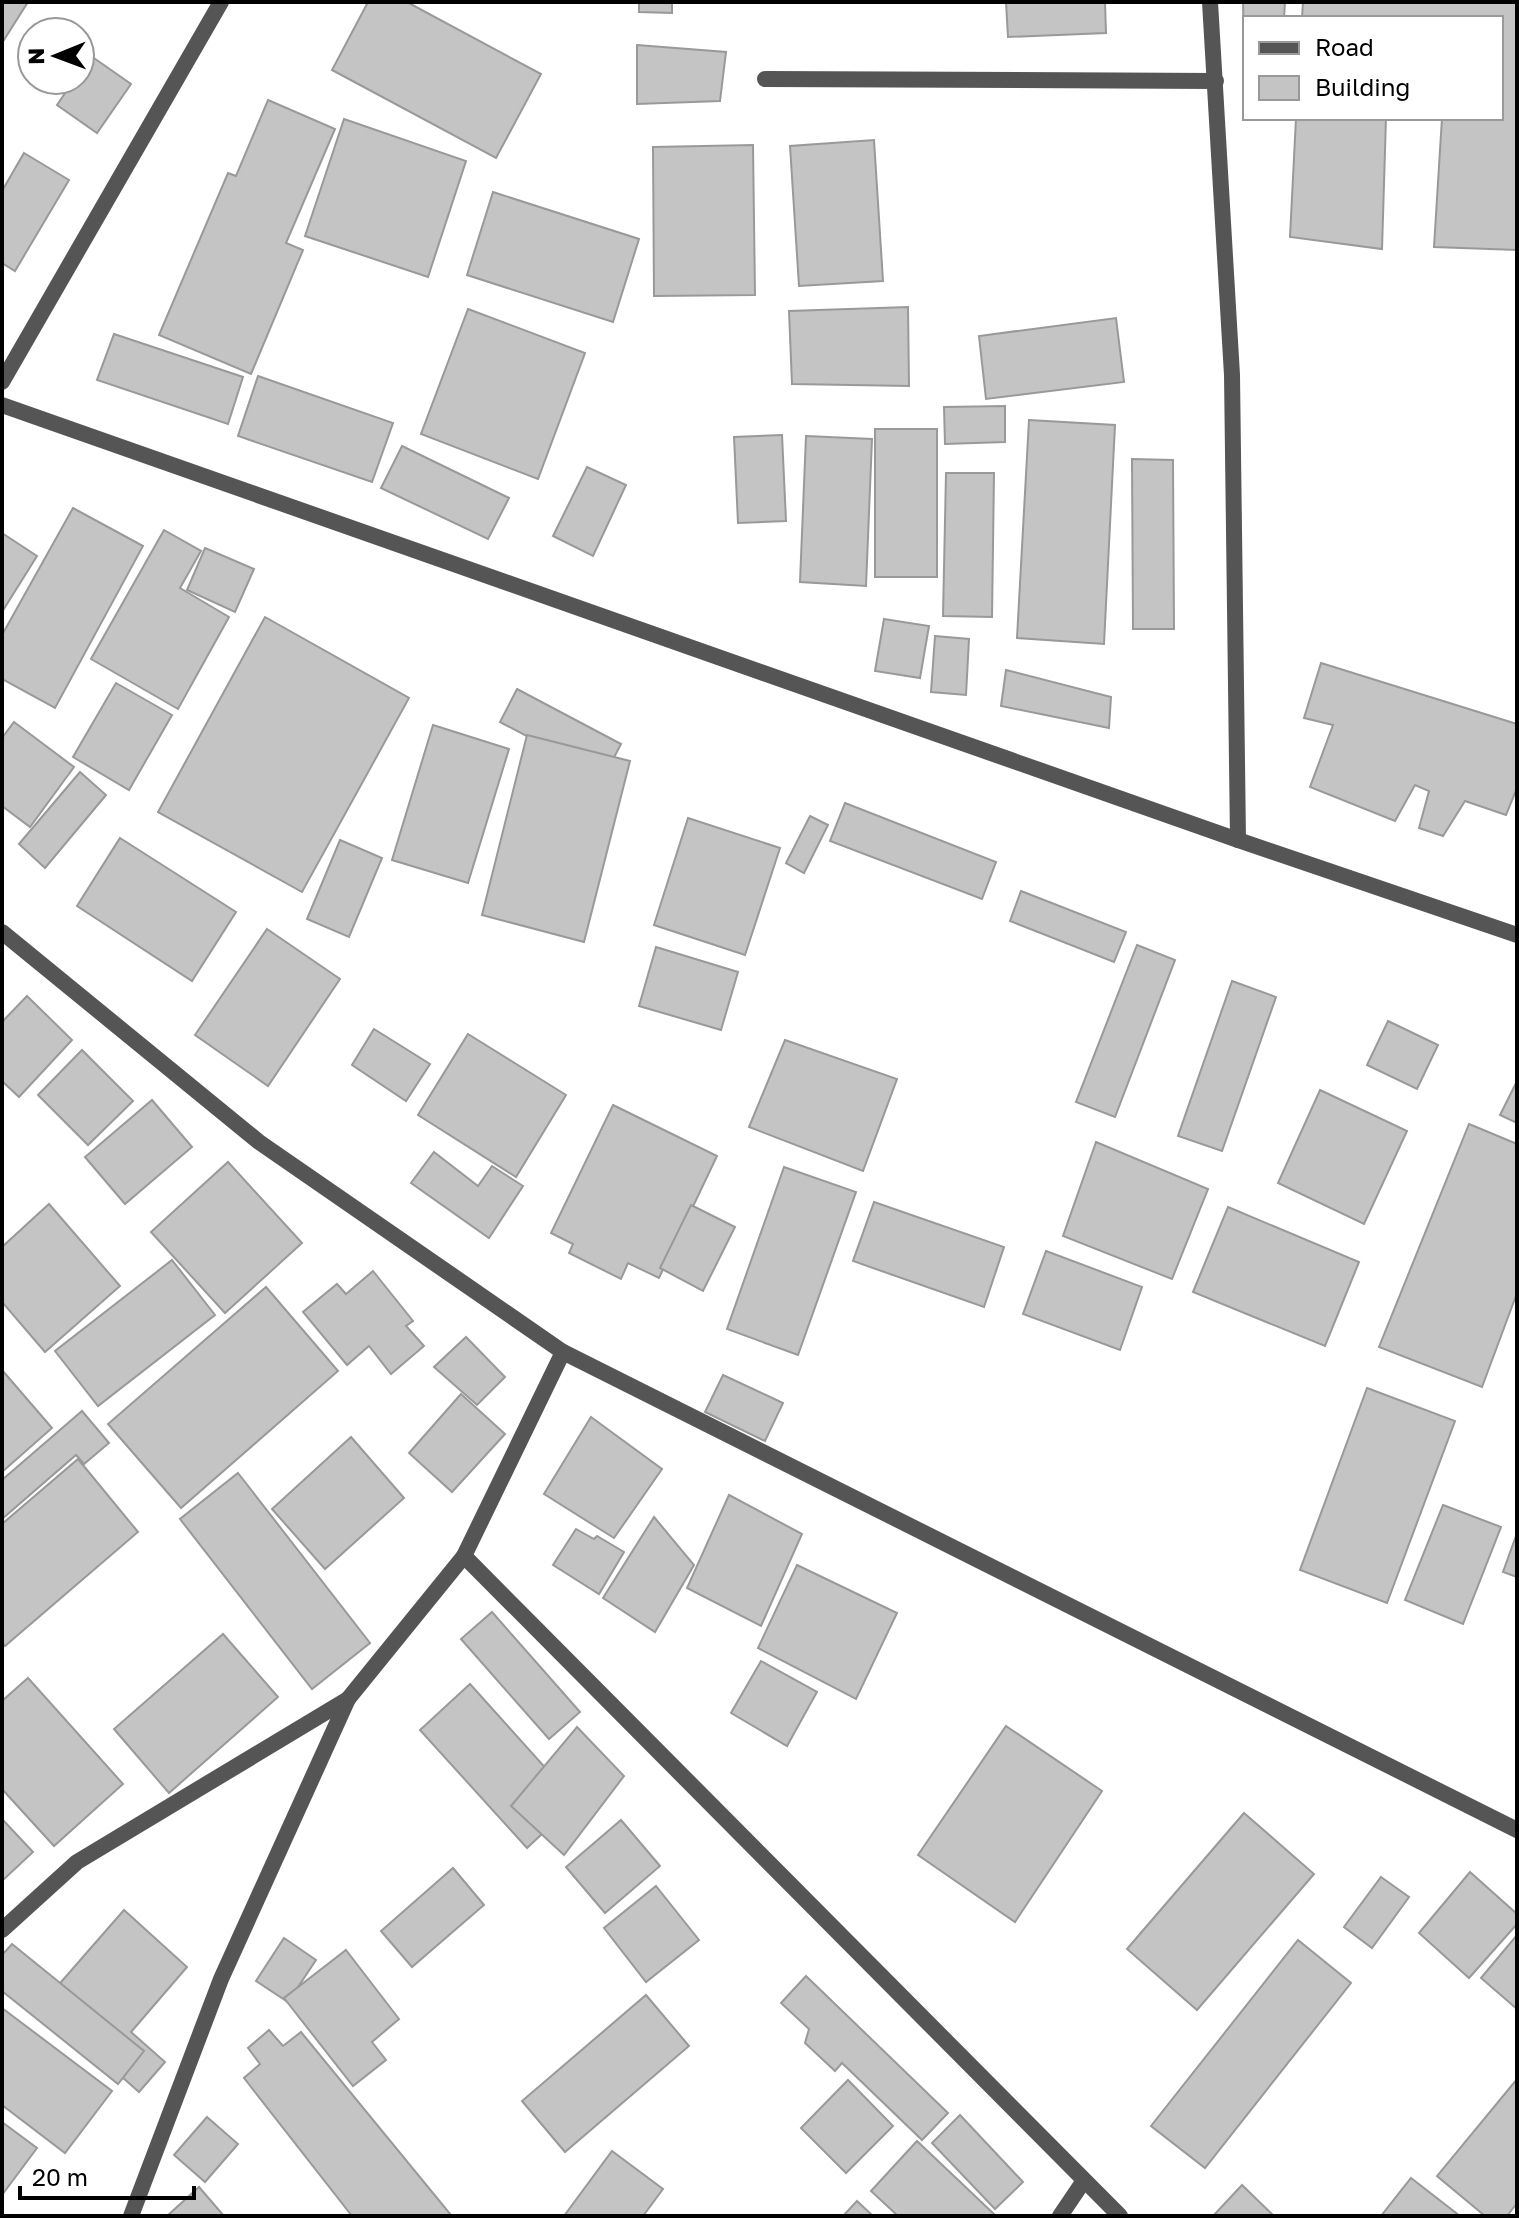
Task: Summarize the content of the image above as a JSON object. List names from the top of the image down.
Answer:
{
  "legend": ["Road", "Building"],
  "scale_bar": "20 m",
  "north": "left"
}
